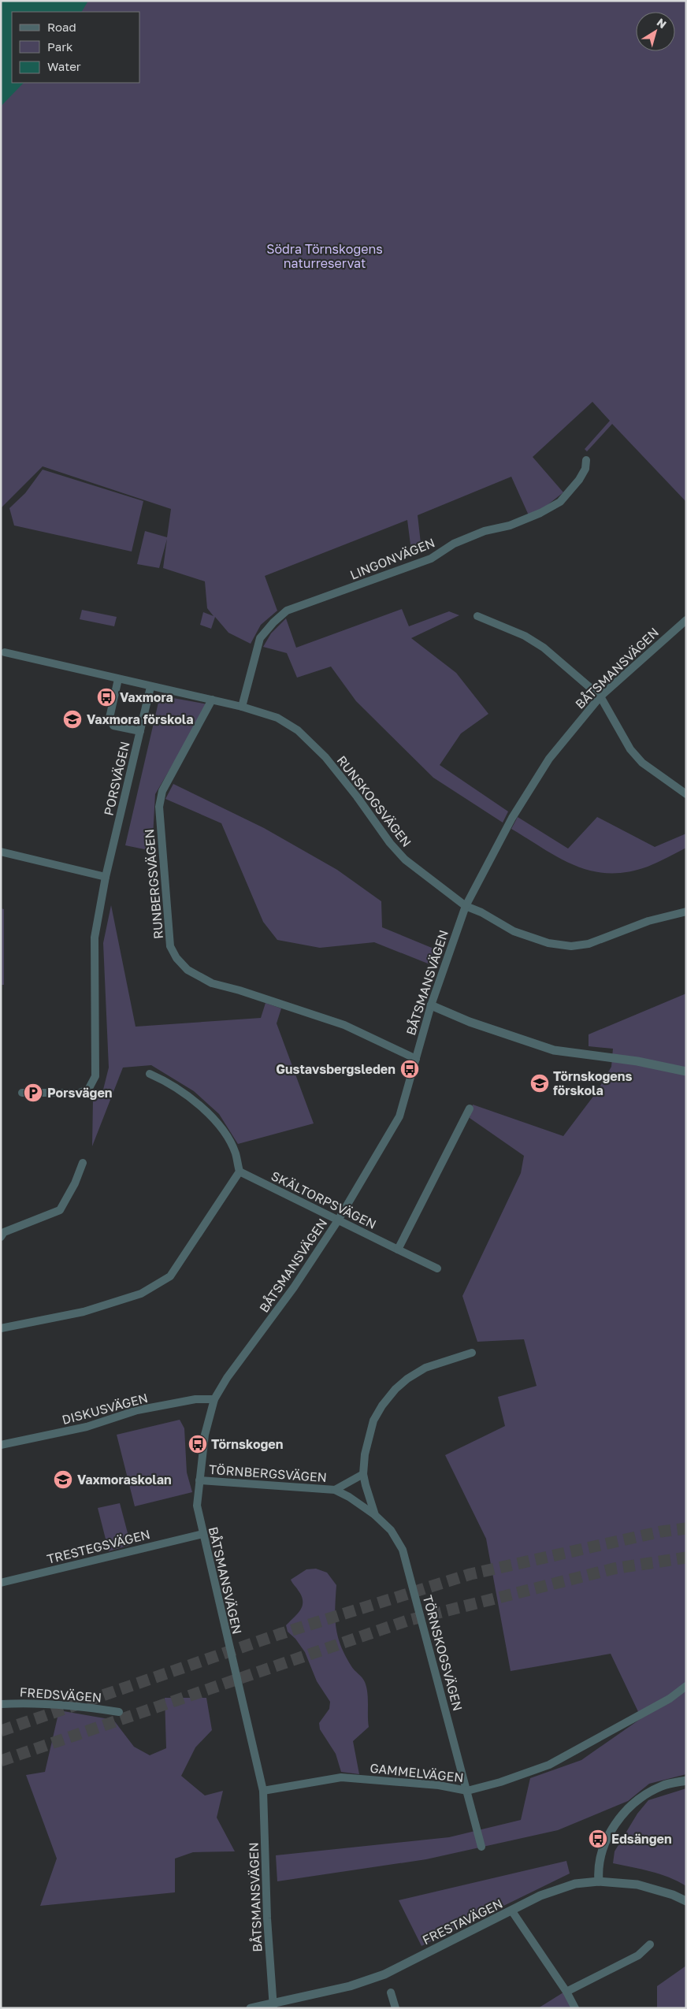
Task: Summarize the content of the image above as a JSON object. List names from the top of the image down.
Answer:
{
  "streets": {
    "street": [
      "LINGONVÄGEN",
      "BÅTSMANSVÄGEN",
      "PORSVÄGEN",
      "RUNSKOGSVÄGEN",
      "RUNBERGSVÄGEN",
      "SKÄLTORPSVÄGEN",
      "DISKUSVÄGEN",
      "TÖRNBERGSVÄGEN",
      "TRESTEGSVÄGEN",
      "TÖRNSKOGSVÄGEN",
      "FREDSVÄGEN",
      "GAMMELVÄGEN",
      "FRESTAVÄGEN"
    ]
  },
  "crossings": [
    ["LINGONVÄGEN", "RUNSKOGSVÄGEN"],
    ["BÅTSMANSVÄGEN", "RUNSKOGSVÄGEN"],
    ["BÅTSMANSVÄGEN", "RUNBERGSVÄGEN"],
    ["BÅTSMANSVÄGEN", "SKÄLTORPSVÄGEN"],
    ["BÅTSMANSVÄGEN", "DISKUSVÄGEN"],
    ["BÅTSMANSVÄGEN", "TÖRNBERGSVÄGEN"],
    ["BÅTSMANSVÄGEN", "TRESTEGSVÄGEN"],
    ["BÅTSMANSVÄGEN", "GAMMELVÄGEN"],
    ["BÅTSMANSVÄGEN", "FRESTAVÄGEN"],
    ["PORSVÄGEN", "RUNSKOGSVÄGEN"],
    ["RUNSKOGSVÄGEN", "RUNBERGSVÄGEN"],
    ["TÖRNBERGSVÄGEN", "TÖRNSKOGSVÄGEN"],
    ["TÖRNSKOGSVÄGEN", "GAMMELVÄGEN"]
  ],
  "parks": ["Södra Törnskogens naturreservat"],
  "places": {
    "bus stop": [
      "Vaxmora",
      "Gustavsbergsleden",
      "Törnskogen",
      "Edsängen"
    ],
    "school or university": ["Vaxmora förskola", "Törnskogens förskola", "Vaxmoraskolan"],
    "parking": ["Porsvägen"]
  },
  "legend": ["Road", "Park", "Water"],
  "north": "top right"
}
